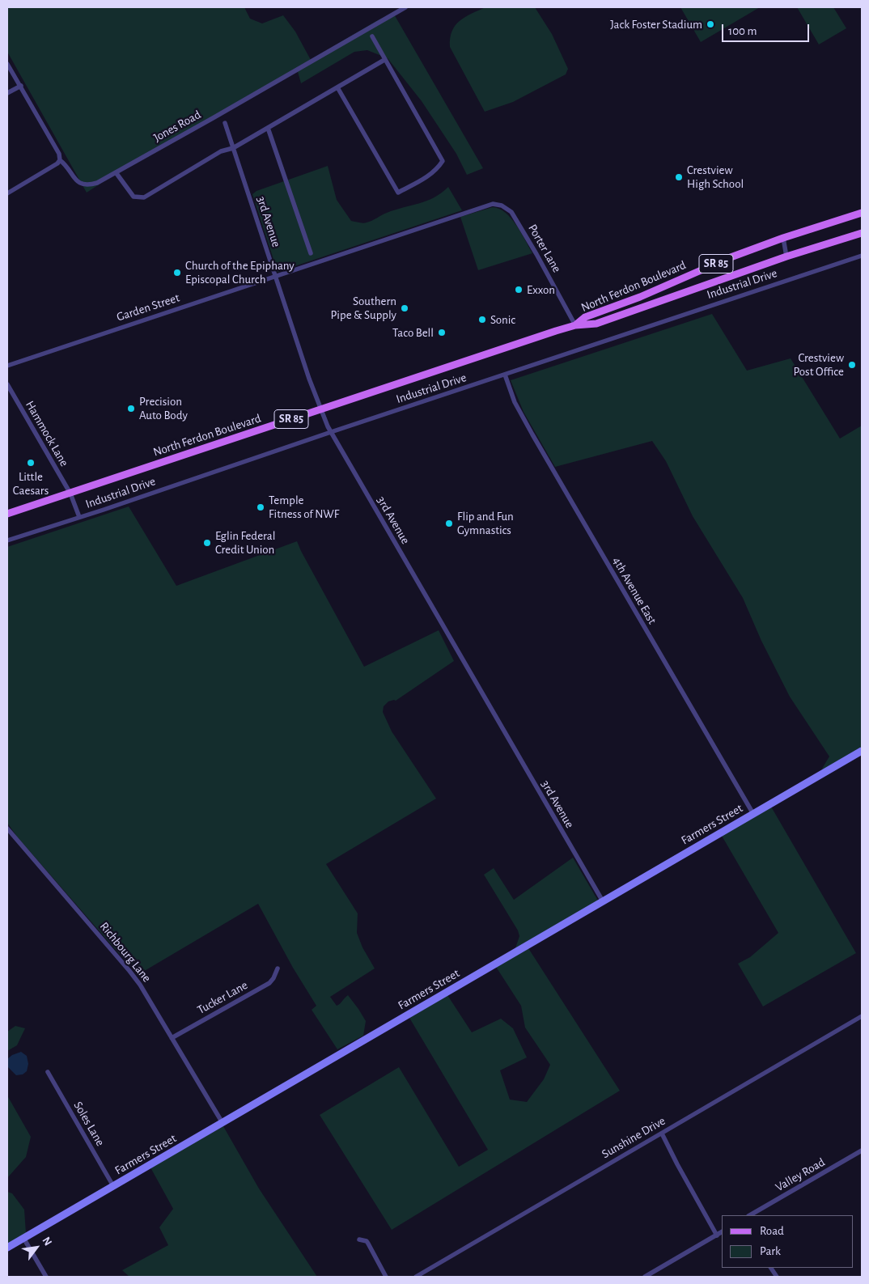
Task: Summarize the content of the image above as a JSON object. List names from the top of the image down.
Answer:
{
  "streets": {
    "main road": ["SR 85", "North Ferdon Boulevard"],
    "street": [
      "Jones Road",
      "3rd Avenue",
      "Porter Lane",
      "Industrial Drive",
      "Garden Street",
      "Hammock Lane",
      "4th Avenue East",
      "Farmers Street",
      "Richbourg Lane",
      "Tucker Lane",
      "Soles Lane",
      "Sunshine Drive",
      "Valley Road"
    ]
  },
  "crossings": [
    ["3rd Avenue", "Industrial Drive"],
    ["3rd Avenue", "North Ferdon Boulevard"],
    ["3rd Avenue", "Garden Street"],
    ["3rd Avenue", "Farmers Street"],
    ["Porter Lane", "North Ferdon Boulevard"],
    ["Porter Lane", "Garden Street"],
    ["Industrial Drive", "Hammock Lane"],
    ["Industrial Drive", "4th Avenue East"],
    ["North Ferdon Boulevard", "Hammock Lane"],
    ["4th Avenue East", "Farmers Street"],
    ["Farmers Street", "Richbourg Lane"],
    ["Farmers Street", "Soles Lane"],
    ["Richbourg Lane", "Tucker Lane"]
  ],
  "places": [
    "Jack Foster Stadium",
    "Crestview High School",
    "Church of the Epiphany Episcopal Church",
    "Exxon",
    "Southern Pipe & Supply",
    "Sonic",
    "Taco Bell",
    "Crestview Post Office",
    "Precision Auto Body",
    "Little Caesars",
    "Temple Fitness of NWF",
    "Flip and Fun Gymnastics",
    "Eglin Federal Credit Union"
  ],
  "legend": ["Road", "Park"],
  "scale_bar": "100 m",
  "north": "top right"
}
